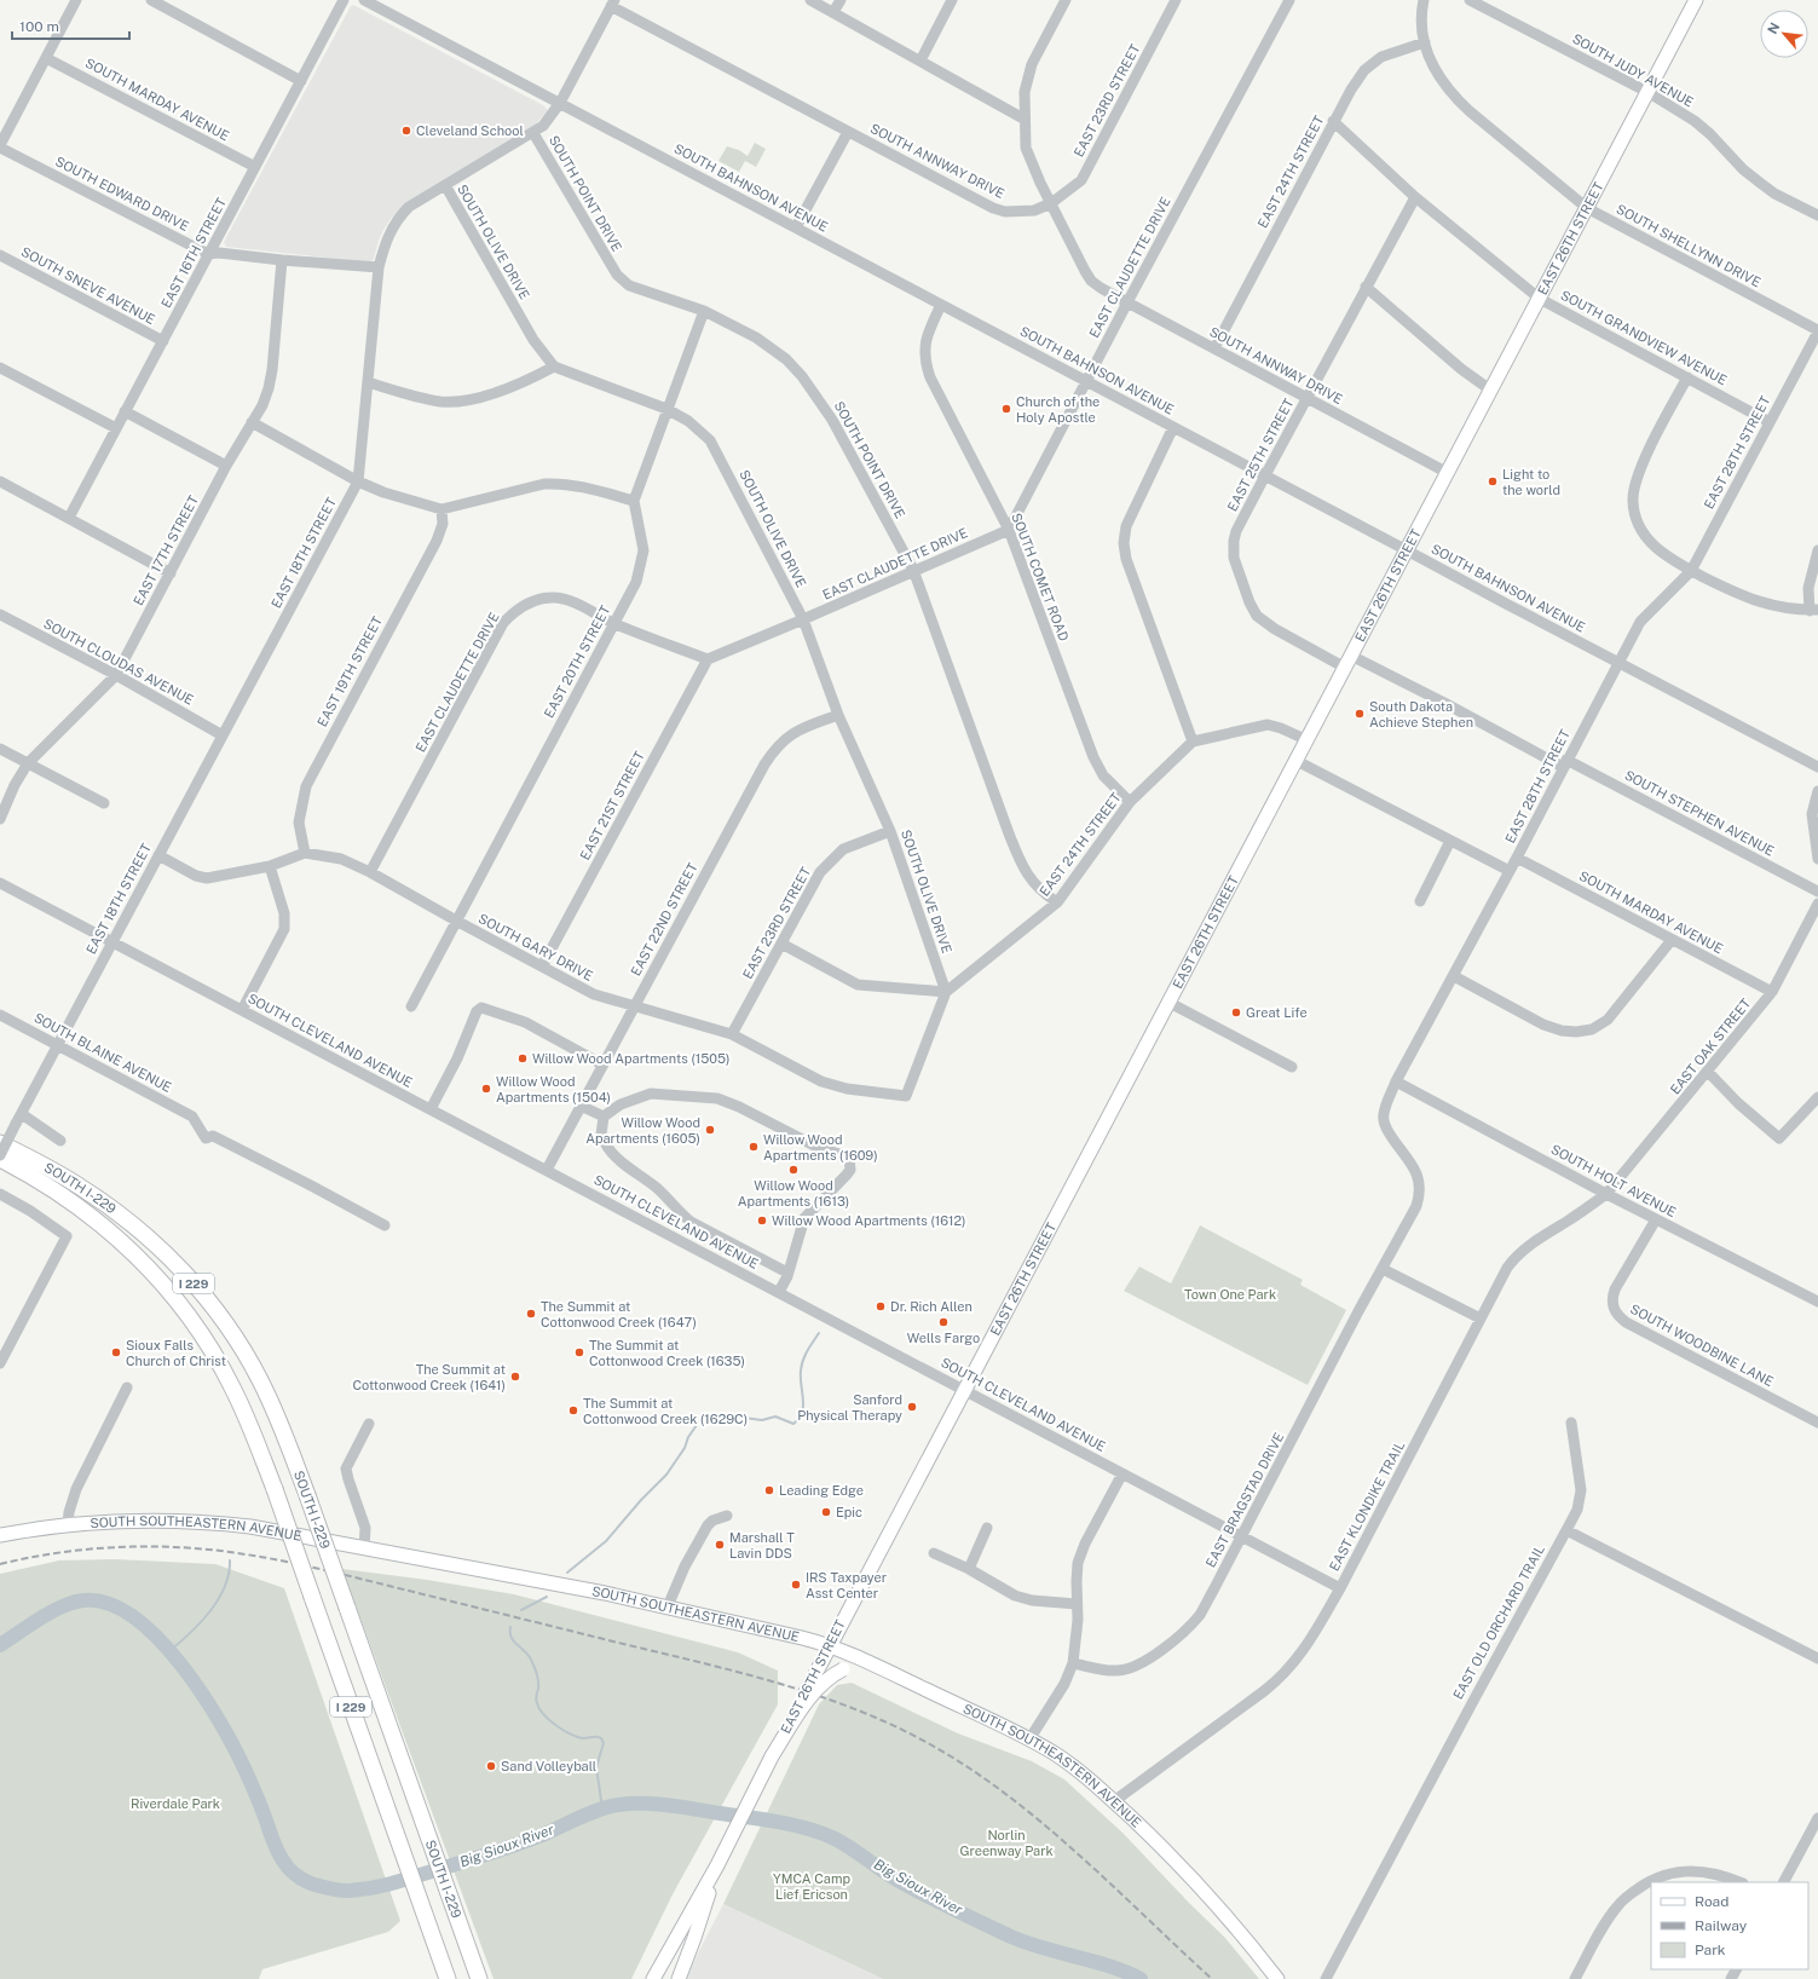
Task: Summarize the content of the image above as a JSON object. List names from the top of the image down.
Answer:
{
  "streets": {
    "highway": ["SOUTH I-229", "I 229"],
    "main road": ["EAST 26TH STREET", "SOUTH SOUTHEASTERN AVENUE"],
    "street": [
      "SOUTH JUDY AVENUE",
      "SOUTH MARDAY AVENUE",
      "EAST 23RD STREET",
      "SOUTH ANNWAY DRIVE",
      "EAST 24TH STREET",
      "SOUTH BAHNSON AVENUE",
      "SOUTH EDWARD DRIVE",
      "SOUTH POINT DRIVE",
      "SOUTH OLIVE DRIVE",
      "SOUTH SHELLYNN DRIVE",
      "EAST 16TH STREET",
      "EAST CLAUDETTE DRIVE",
      "SOUTH SNEVE AVENUE",
      "SOUTH GRANDVIEW AVENUE",
      "EAST 28TH STREET",
      "EAST 25TH STREET",
      "EAST 17TH STREET",
      "EAST 18TH STREET",
      "SOUTH COMET ROAD",
      "SOUTH CLOUDAS AVENUE",
      "EAST 20TH STREET",
      "EAST 19TH STREET",
      "EAST 21ST STREET",
      "SOUTH STEPHEN AVENUE",
      "EAST 22ND STREET",
      "SOUTH GARY DRIVE",
      "SOUTH CLEVELAND AVENUE",
      "EAST OAK STREET",
      "SOUTH BLAINE AVENUE",
      "SOUTH HOLT AVENUE",
      "SOUTH WOODBINE LANE",
      "EAST BRAGSTAD DRIVE",
      "EAST KLONDIKE TRAIL",
      "EAST OLD ORCHARD TRAIL"
    ]
  },
  "crossings": [
    ["SOUTH JUDY AVENUE", "EAST 26TH STREET"],
    ["SOUTH MARDAY AVENUE", "EAST 16TH STREET"],
    ["SOUTH MARDAY AVENUE", "EAST 28TH STREET"],
    ["SOUTH MARDAY AVENUE", "EAST OAK STREET"],
    ["EAST 23RD STREET", "SOUTH ANNWAY DRIVE"],
    ["EAST 23RD STREET", "SOUTH OLIVE DRIVE"],
    ["EAST 23RD STREET", "SOUTH GARY DRIVE"],
    ["SOUTH ANNWAY DRIVE", "EAST 24TH STREET"],
    ["SOUTH ANNWAY DRIVE", "EAST 26TH STREET"],
    ["SOUTH ANNWAY DRIVE", "EAST CLAUDETTE DRIVE"],
    ["SOUTH ANNWAY DRIVE", "EAST 25TH STREET"],
    ["SOUTH ANNWAY DRIVE", "EAST 18TH STREET"],
    ["EAST 24TH STREET", "SOUTH POINT DRIVE"],
    ["EAST 24TH STREET", "SOUTH OLIVE DRIVE"],
    ["EAST 24TH STREET", "SOUTH SHELLYNN DRIVE"],
    ["EAST 24TH STREET", "SOUTH GRANDVIEW AVENUE"],
    ["EAST 24TH STREET", "SOUTH COMET ROAD"],
    ["EAST 24TH STREET", "SOUTH GARY DRIVE"],
    ["SOUTH BAHNSON AVENUE", "EAST 26TH STREET"],
    ["SOUTH BAHNSON AVENUE", "EAST CLAUDETTE DRIVE"],
    ["SOUTH BAHNSON AVENUE", "EAST 28TH STREET"],
    ["SOUTH BAHNSON AVENUE", "EAST 25TH STREET"],
    ["SOUTH BAHNSON AVENUE", "EAST 18TH STREET"],
    ["SOUTH BAHNSON AVENUE", "SOUTH COMET ROAD"],
    ["SOUTH EDWARD DRIVE", "EAST 16TH STREET"],
    ["SOUTH EDWARD DRIVE", "EAST 17TH STREET"],
    ["SOUTH EDWARD DRIVE", "EAST 18TH STREET"],
    ["SOUTH POINT DRIVE", "EAST CLAUDETTE DRIVE"],
    ["SOUTH POINT DRIVE", "EAST 18TH STREET"],
    ["EAST 26TH STREET", "SOUTH SHELLYNN DRIVE"],
    ["EAST 26TH STREET", "SOUTH GRANDVIEW AVENUE"],
    ["EAST 26TH STREET", "EAST 25TH STREET"],
    ["EAST 26TH STREET", "SOUTH STEPHEN AVENUE"],
    ["EAST 26TH STREET", "SOUTH CLEVELAND AVENUE"],
    ["EAST 26TH STREET", "SOUTH SOUTHEASTERN AVENUE"],
    ["SOUTH OLIVE DRIVE", "EAST CLAUDETTE DRIVE"],
    ["SOUTH OLIVE DRIVE", "EAST 18TH STREET"],
    ["SOUTH OLIVE DRIVE", "EAST 22ND STREET"],
    ["SOUTH OLIVE DRIVE", "SOUTH GARY DRIVE"],
    ["SOUTH SHELLYNN DRIVE", "EAST 28TH STREET"],
    ["EAST 16TH STREET", "SOUTH SNEVE AVENUE"],
    ["EAST CLAUDETTE DRIVE", "SOUTH COMET ROAD"],
    ["EAST CLAUDETTE DRIVE", "EAST 20TH STREET"],
    ["EAST CLAUDETTE DRIVE", "EAST 21ST STREET"],
    ["EAST CLAUDETTE DRIVE", "SOUTH GARY DRIVE"],
    ["SOUTH GRANDVIEW AVENUE", "EAST 28TH STREET"],
    ["SOUTH GRANDVIEW AVENUE", "EAST 25TH STREET"],
    ["EAST 28TH STREET", "SOUTH STEPHEN AVENUE"],
    ["EAST 28TH STREET", "SOUTH HOLT AVENUE"],
    ["EAST 28TH STREET", "EAST BRAGSTAD DRIVE"],
    ["EAST 25TH STREET", "SOUTH STEPHEN AVENUE"],
    ["EAST 17TH STREET", "SOUTH CLOUDAS AVENUE"],
    ["EAST 18TH STREET", "SOUTH CLOUDAS AVENUE"],
    ["EAST 18TH STREET", "SOUTH CLEVELAND AVENUE"],
    ["EAST 18TH STREET", "SOUTH BLAINE AVENUE"],
    ["EAST 18TH STREET", "SOUTH I-229"],
    ["EAST 20TH STREET", "SOUTH GARY DRIVE"],
    ["EAST 19TH STREET", "SOUTH GARY DRIVE"],
    ["EAST 21ST STREET", "SOUTH GARY DRIVE"],
    ["EAST 22ND STREET", "SOUTH GARY DRIVE"],
    ["EAST 22ND STREET", "SOUTH CLEVELAND AVENUE"],
    ["SOUTH CLEVELAND AVENUE", "EAST BRAGSTAD DRIVE"],
    ["SOUTH CLEVELAND AVENUE", "EAST KLONDIKE TRAIL"],
    ["EAST OAK STREET", "SOUTH HOLT AVENUE"],
    ["EAST OAK STREET", "EAST KLONDIKE TRAIL"],
    ["SOUTH HOLT AVENUE", "SOUTH WOODBINE LANE"],
    ["SOUTH HOLT AVENUE", "EAST KLONDIKE TRAIL"],
    ["EAST KLONDIKE TRAIL", "SOUTH SOUTHEASTERN AVENUE"]
  ],
  "water": ["Big Sioux River"],
  "parks": [
    "Town One Park",
    "Riverdale Park",
    "Norlin Greenway Park",
    "YMCA Camp Lief Ericson"
  ],
  "places": [
    "Cleveland School",
    "Church of the Holy Apostle",
    "Light to the world",
    "South Dakota Achieve Stephen",
    "Great Life",
    "Willow Wood Apartments (1505)",
    "Willow Wood Apartments (1504)",
    "Willow Wood Apartments (1605)",
    "Willow Wood Apartments (1609)",
    "Willow Wood Apartments (1613)",
    "Willow Wood Apartments (1612)",
    "Dr. Rich Allen",
    "The Summit at Cottonwood Creek (1647)",
    "Wells Fargo",
    "Sioux Falls Church of Christ",
    "The Summit at Cottonwood Creek (1635)",
    "The Summit at Cottonwood Creek (1641)",
    "Sanford Physical Therapy",
    "The Summit at Cottonwood Creek (1629C)",
    "Leading Edge",
    "Epic",
    "Marshall T Lavin DDS",
    "IRS Taxpayer Asst Center",
    "Sand Volleyball"
  ],
  "legend": ["Road", "Railway", "Park"],
  "scale_bar": "100 m",
  "north": "top left"
}
